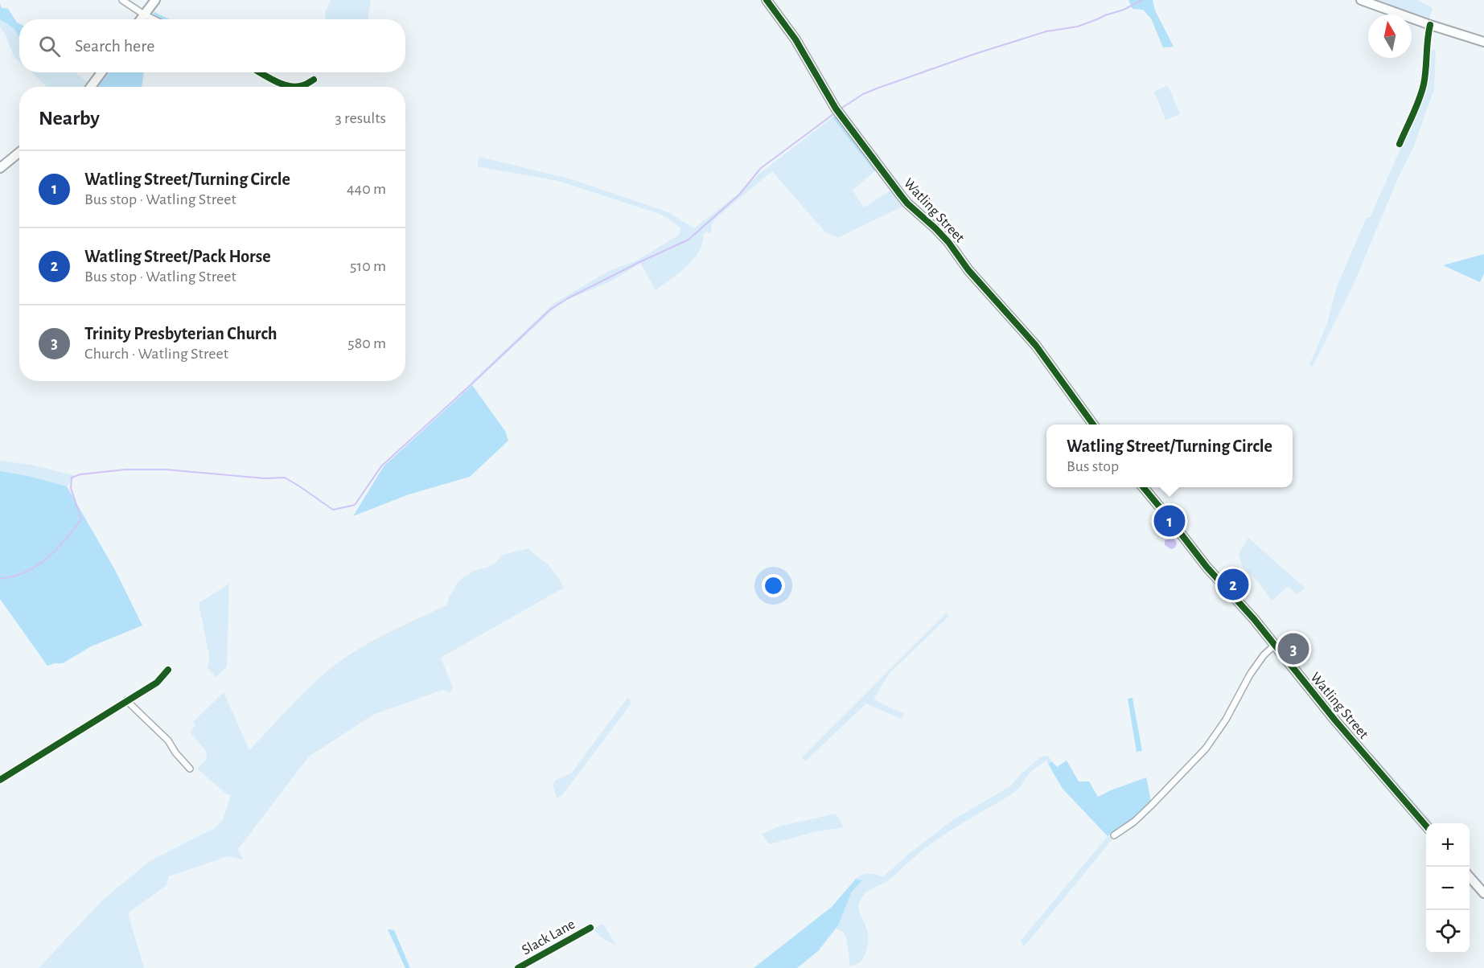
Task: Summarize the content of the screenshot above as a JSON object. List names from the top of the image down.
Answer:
{
  "streets": {
    "street": ["Watling Street", "Slack Lane"]
  },
  "north": "top",
  "page": {
    "search": "Search here",
    "heading": ["Nearby", "3 results"],
    "list": [
      {
        "mark": "1",
        "name": "Watling Street/Turning Circle",
        "note": "Bus stop · Watling Street",
        "value": "440 m"
      },
      {
        "mark": "2",
        "name": "Watling Street/Pack Horse",
        "note": "Bus stop · Watling Street",
        "value": "510 m"
      },
      {
        "mark": "3",
        "name": "Trinity Presbyterian Church",
        "note": "Church · Watling Street",
        "value": "580 m"
      }
    ],
    "popup": ["Watling Street/Turning Circle", "Bus stop"],
    "pins": ["1", "2", "3"],
    "map_buttons": ["+", "−"]
  }
}
